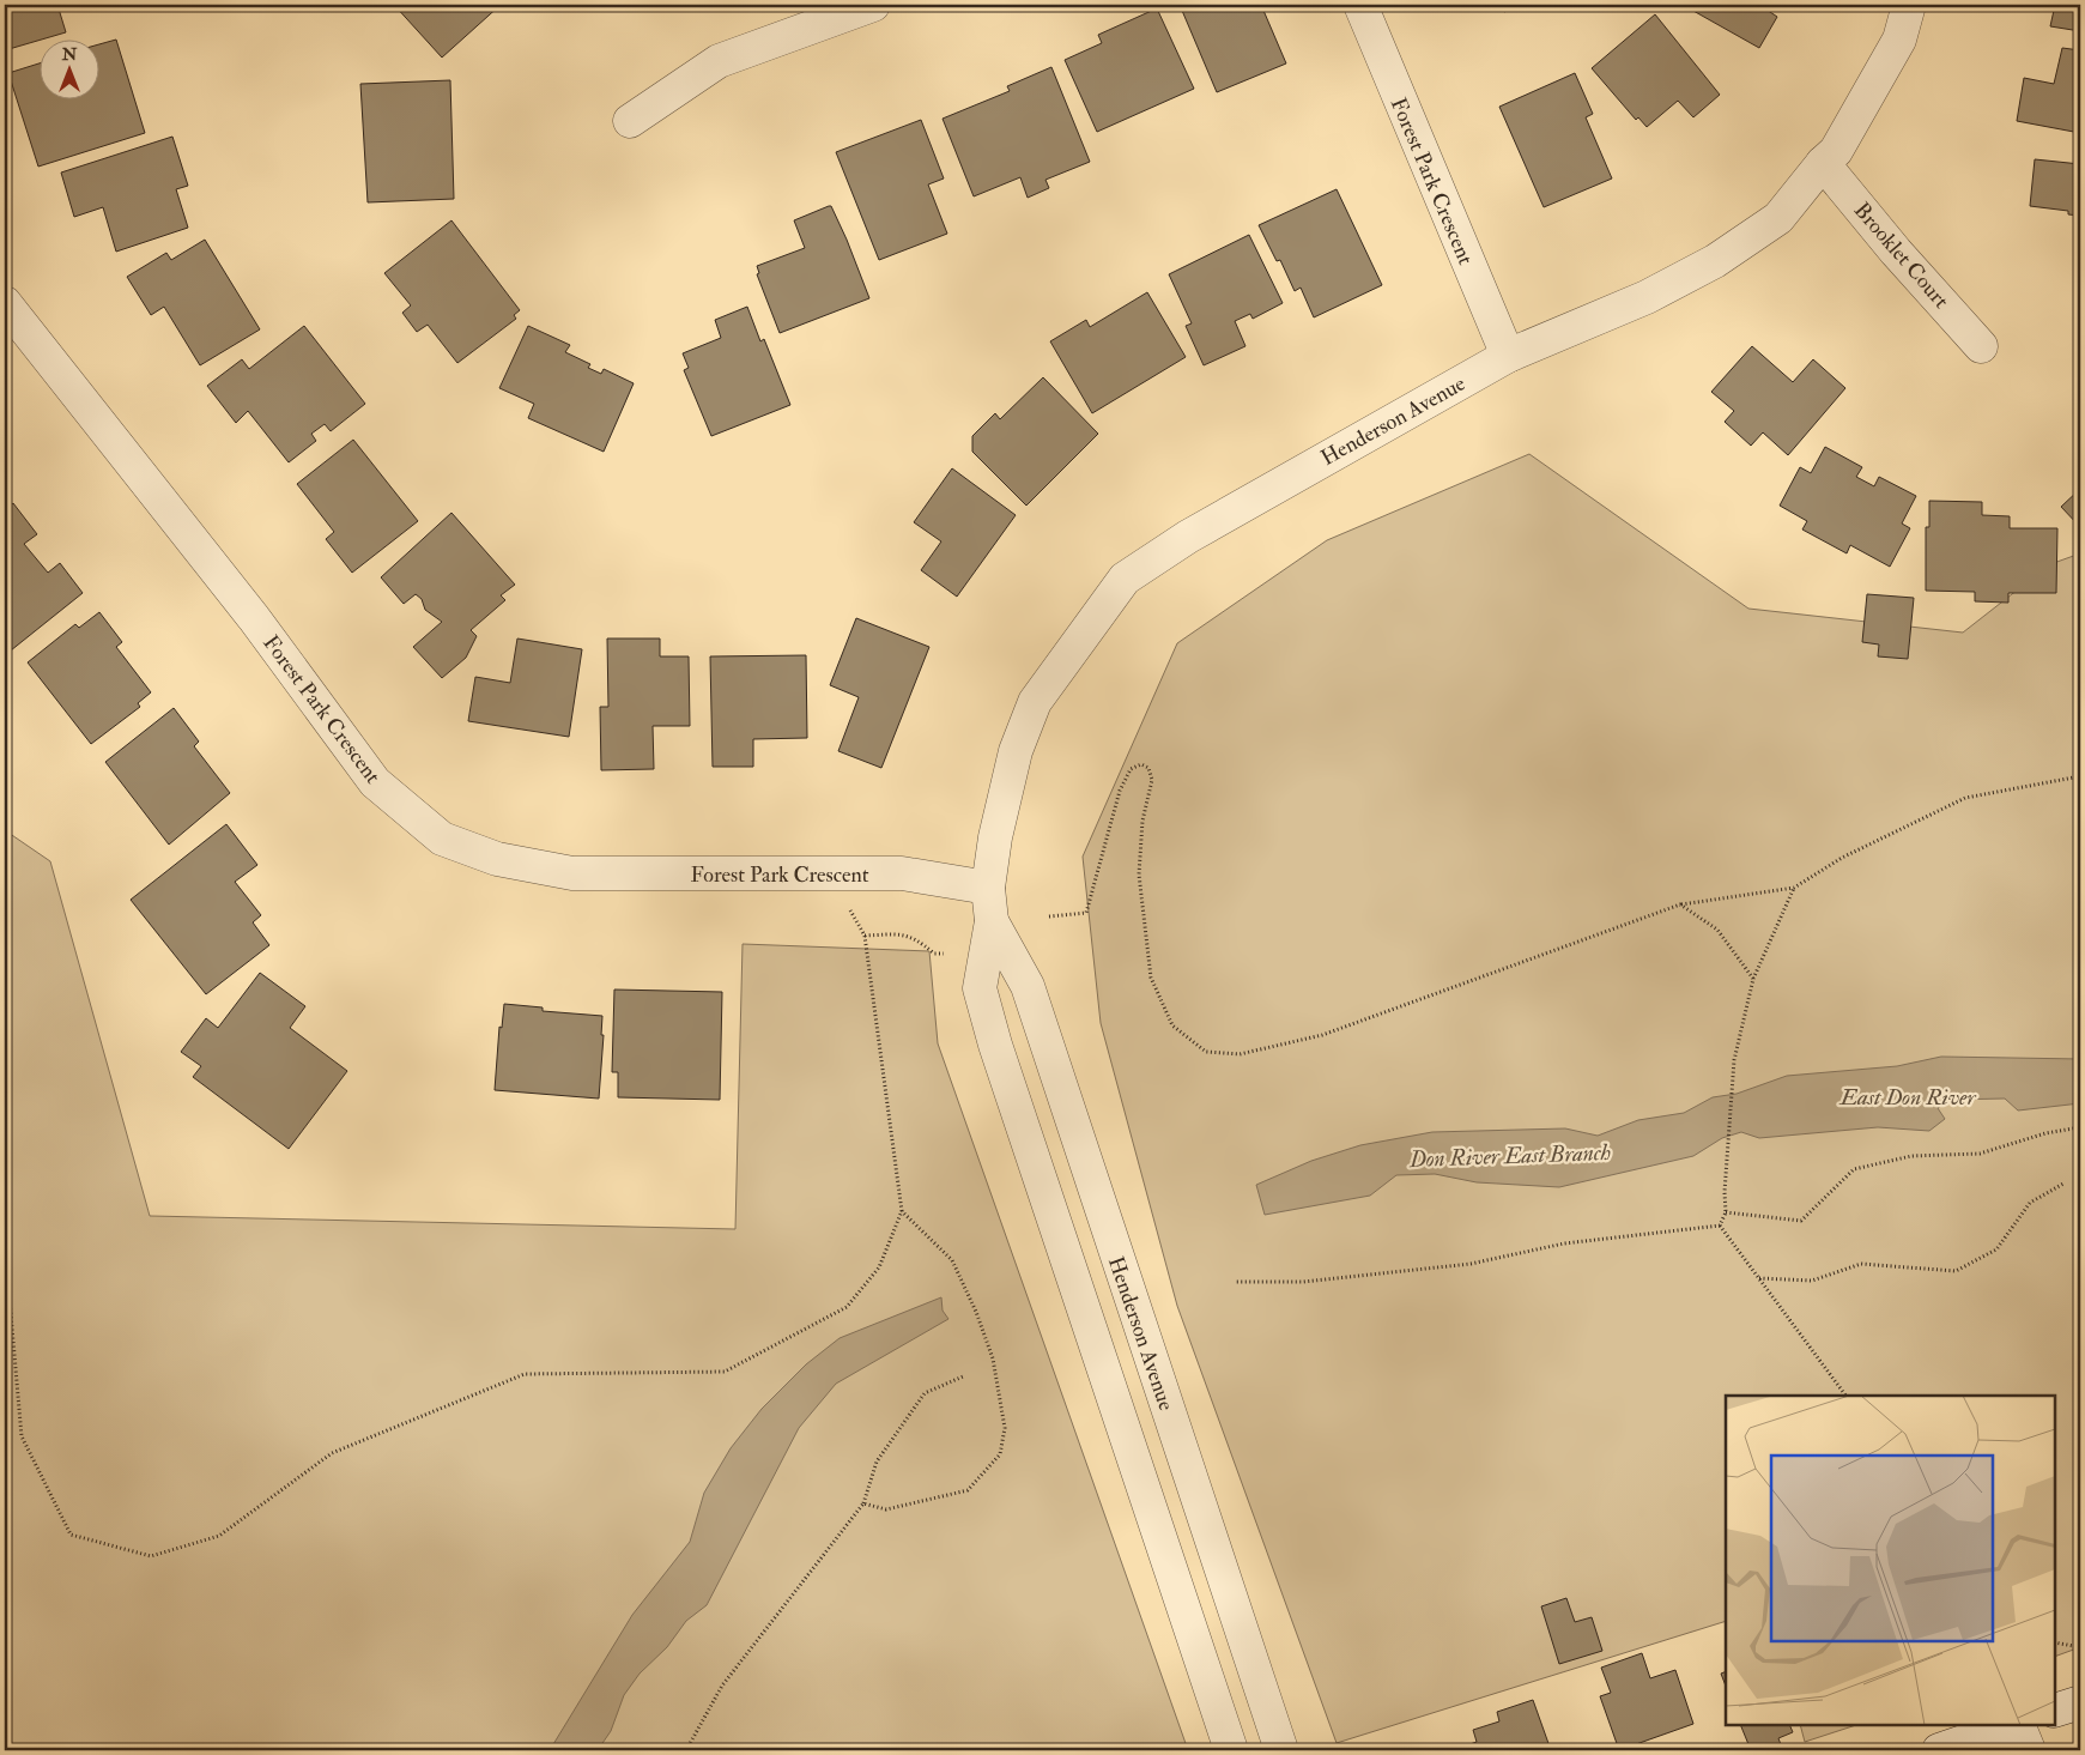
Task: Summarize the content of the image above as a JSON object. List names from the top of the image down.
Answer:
{
  "streets": {
    "street": ["Forest Park Crescent", "Brooklet Court", "Henderson Avenue"]
  },
  "crossings": [
    ["Forest Park Crescent", "Henderson Avenue"],
    ["Brooklet Court", "Henderson Avenue"]
  ],
  "water": ["East Don River", "Don River East Branch"],
  "north": "top"
}
